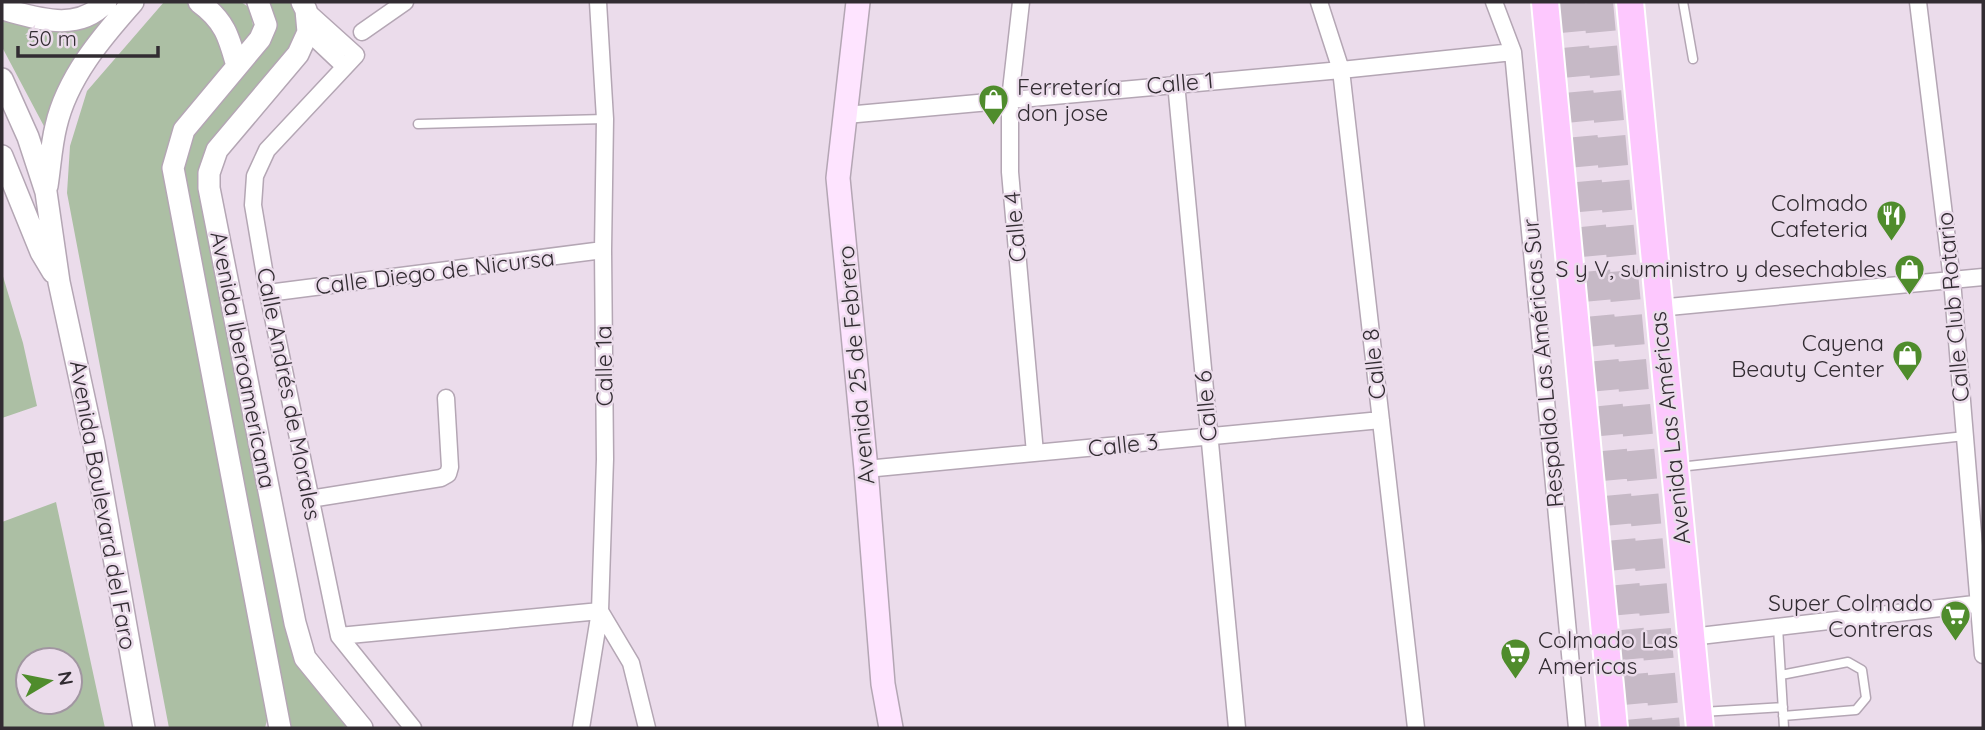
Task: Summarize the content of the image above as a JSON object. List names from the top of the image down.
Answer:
{
  "streets": {
    "main road": ["Avenida 25 de Febrero", "Avenida Las Américas"],
    "street": [
      "Calle 1",
      "Calle 4",
      "Calle Diego de Nicursa",
      "Calle Club Rotario",
      "Avenida Iberoamericana",
      "Respaldo Las Américas Sur",
      "Calle 8",
      "Calle 1a",
      "Calle Andrés de Morales",
      "Calle 6",
      "Calle 3",
      "Avenida Boulevard del Faro"
    ]
  },
  "crossings": [
    ["Calle 1", "Calle 4"],
    ["Calle 1", "Respaldo Las Américas Sur"],
    ["Calle 1", "Calle 8"],
    ["Calle 1", "Avenida 25 de Febrero"],
    ["Calle 1", "Calle 6"],
    ["Calle 4", "Calle 3"],
    ["Calle Diego de Nicursa", "Calle 1a"],
    ["Calle Diego de Nicursa", "Calle Andrés de Morales"],
    ["Calle 8", "Calle 3"],
    ["Avenida 25 de Febrero", "Calle 3"],
    ["Calle 6", "Calle 3"]
  ],
  "places": {
    "shop": ["Ferretería don jose", "S y V, suministro y desechables", "Cayena Beauty Center"],
    "restaurant": ["Colmado Cafeteria"],
    "supermarket": ["Super Colmado Contreras", "Colmado Las Americas"]
  },
  "scale_bar": "50 m",
  "north": "right"
}
